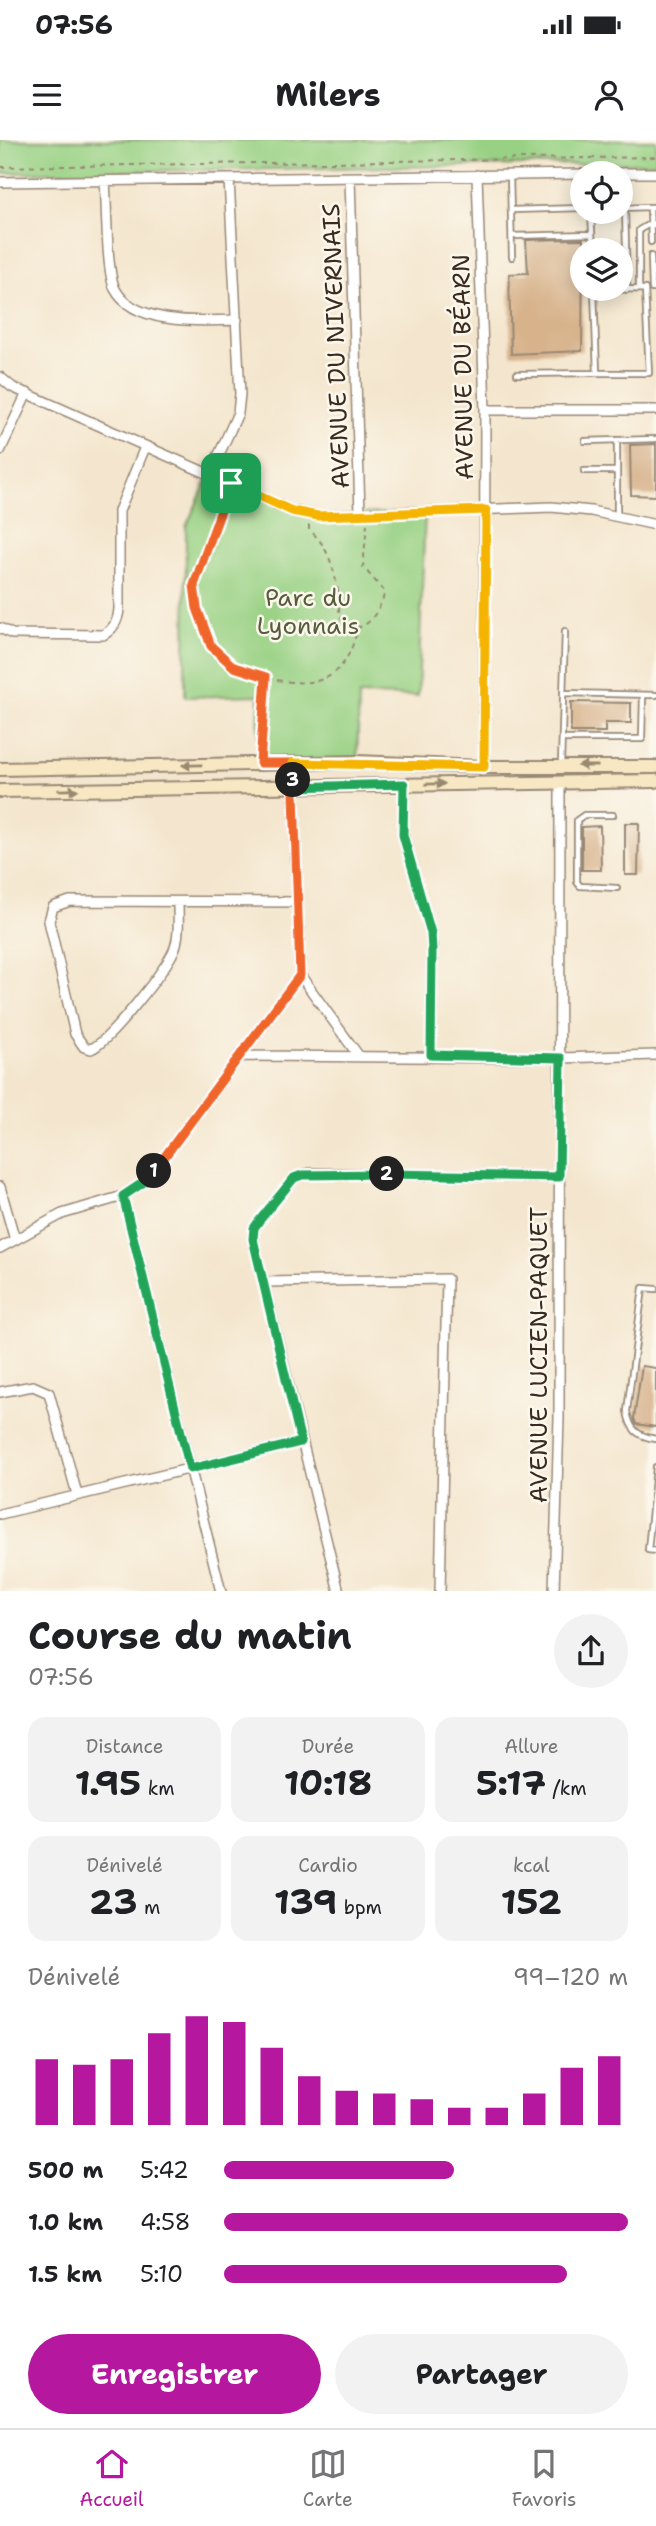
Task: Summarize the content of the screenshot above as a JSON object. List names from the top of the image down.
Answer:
{
  "streets": {
    "street": ["AVENUE DU NIVERNAIS", "AVENUE DU BÉARN", "AVENUE LUCIEN-PAQUET"]
  },
  "parks": ["Parc du Lyonnais"],
  "page": {
    "status": "07:56",
    "header": "Milers",
    "pins": ["3", "1", "2"],
    "heading": ["Course du matin", "07:56"],
    "stats": [
      ["Distance", "1.95 km"],
      ["Durée", "10:18"],
      ["Allure", "5:17 /km"],
      ["Dénivelé", "23 m"],
      ["Cardio", "139 bpm"],
      ["kcal", "152"]
    ],
    "chart": ["Dénivelé", "99–120 m"],
    "list": [
      {
        "name": "500 m",
        "note": "5:42"
      },
      {
        "name": "1.0 km",
        "note": "4:58"
      },
      {
        "name": "1.5 km",
        "note": "5:10"
      }
    ],
    "buttons": ["Enregistrer", "Partager"],
    "tabs": ["Accueil", "Carte", "Favoris"]
  }
}
